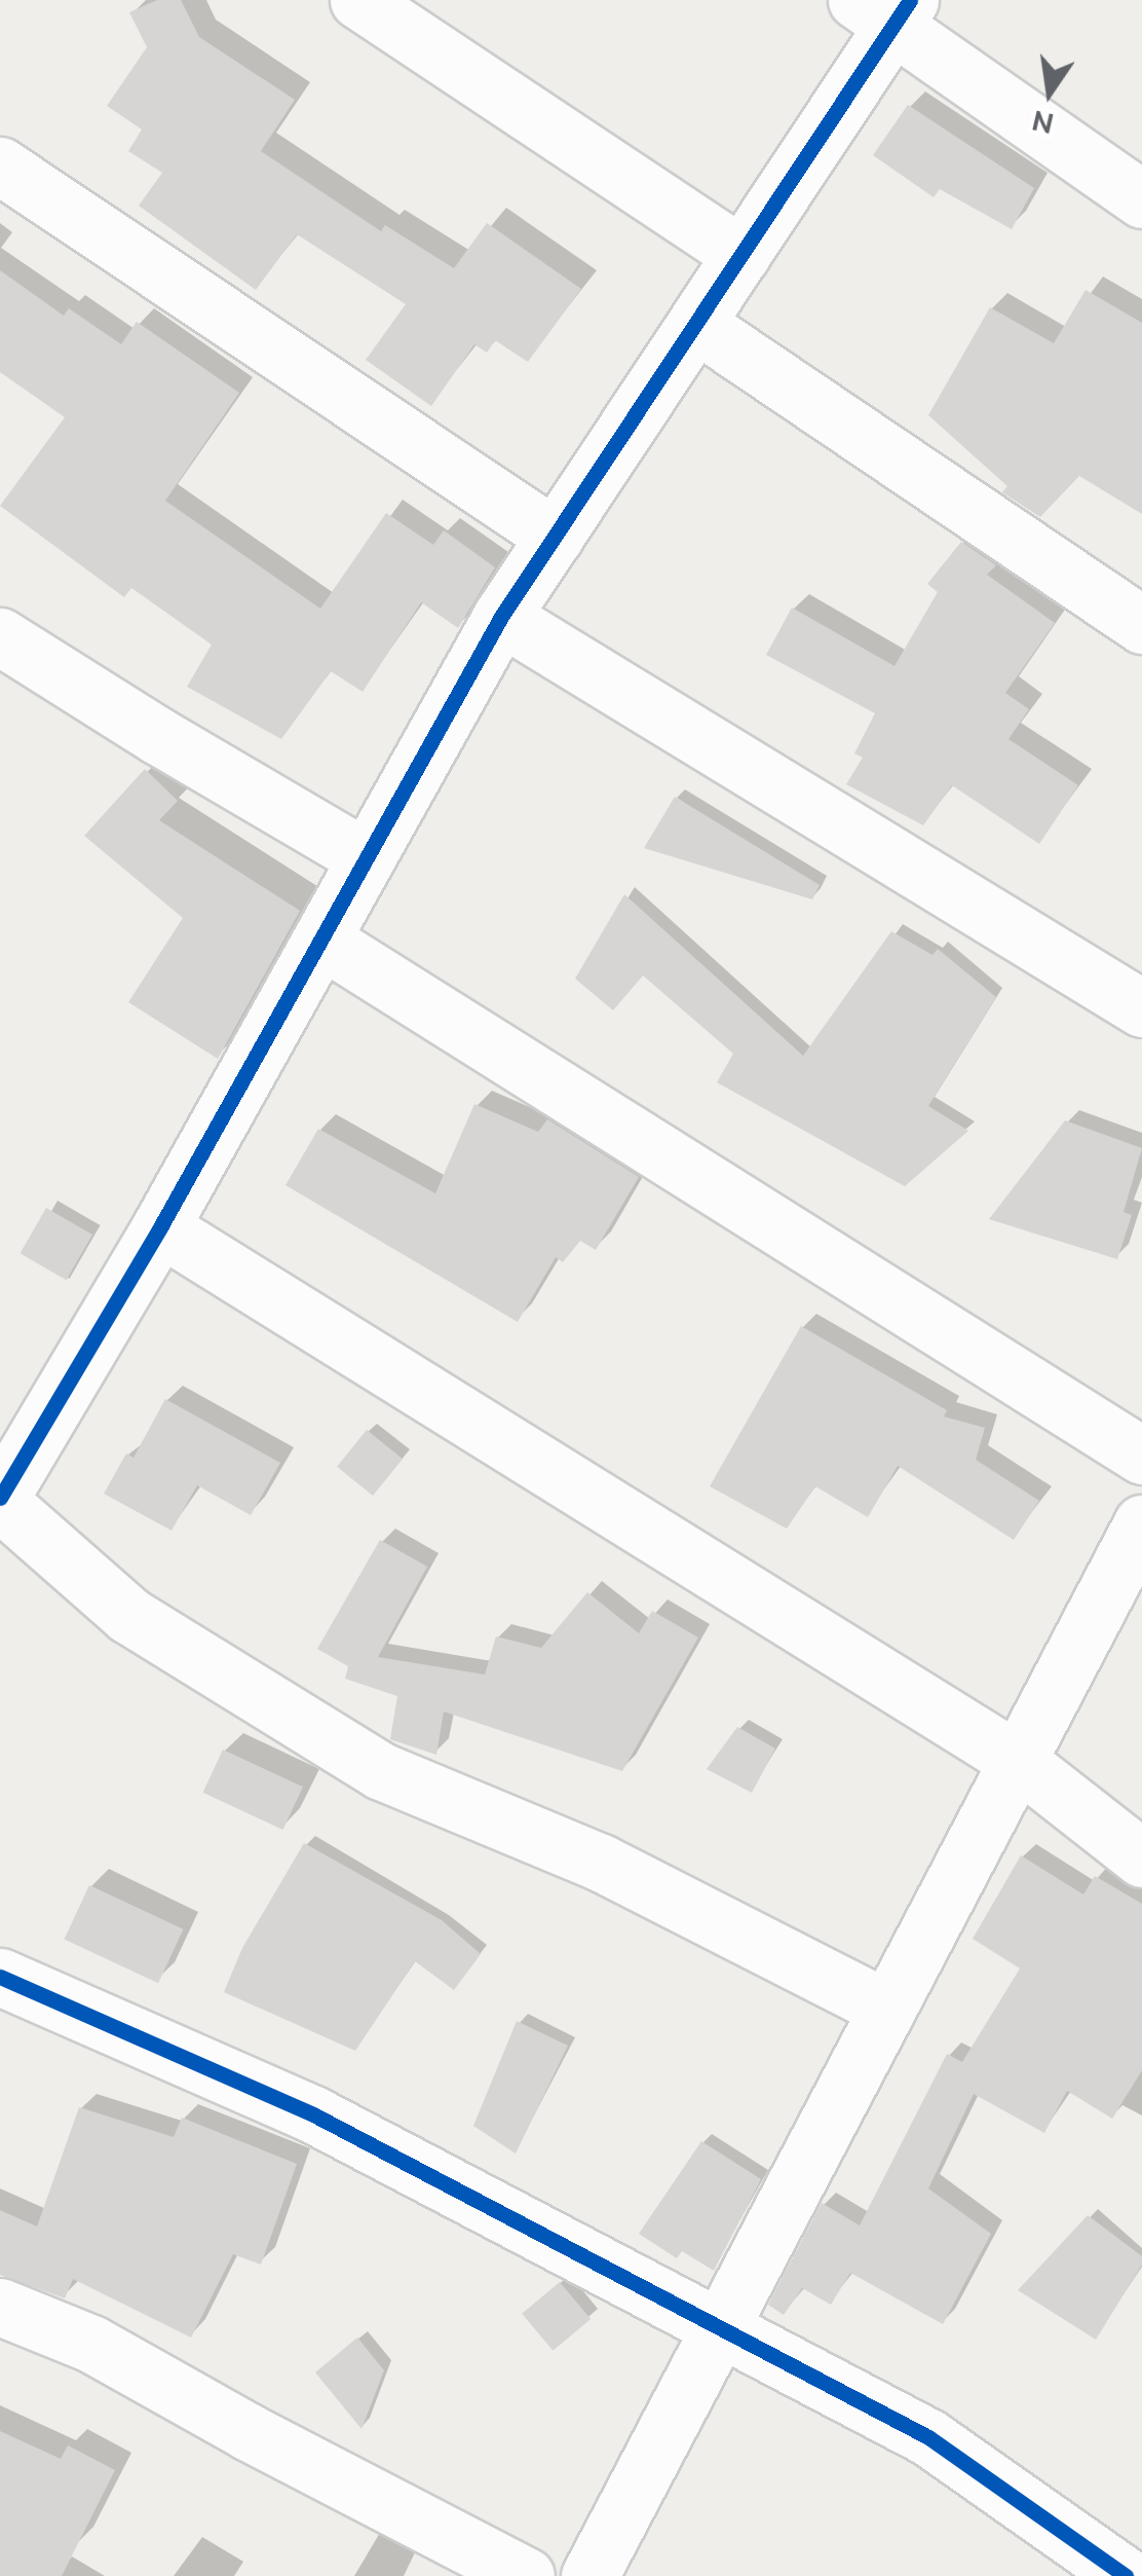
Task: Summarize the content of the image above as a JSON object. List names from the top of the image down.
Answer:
{
  "north": "bottom"
}
